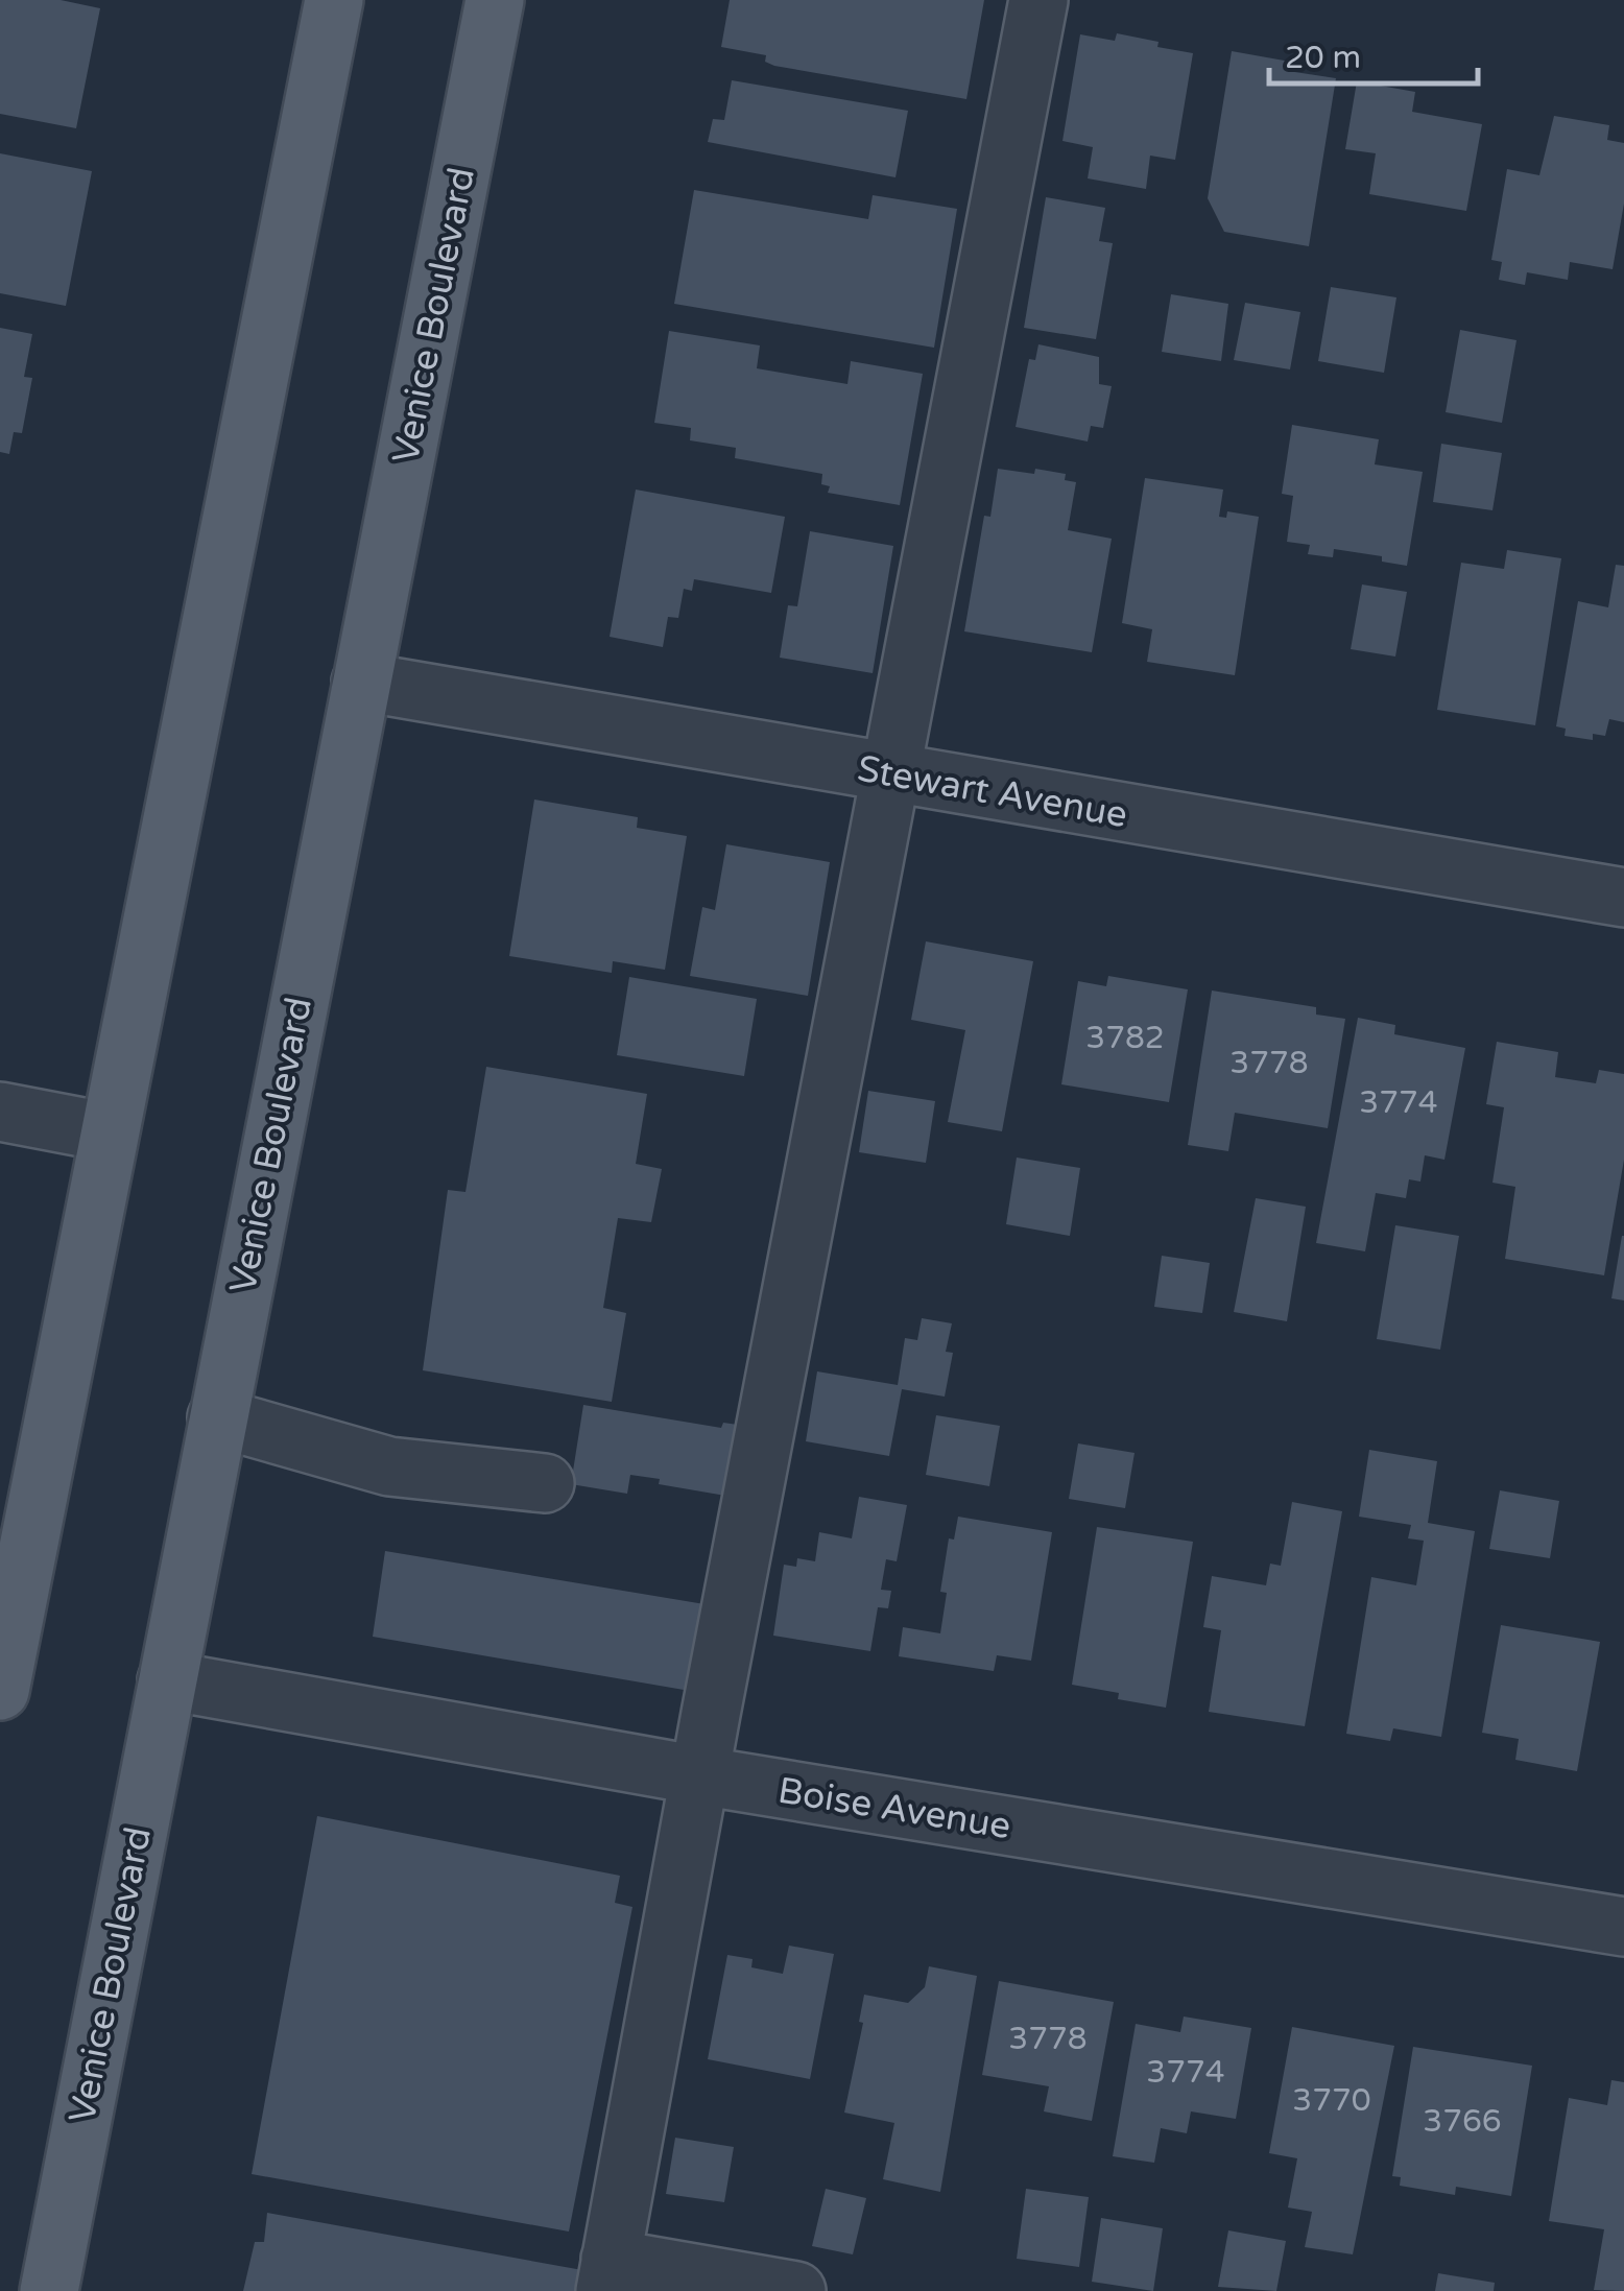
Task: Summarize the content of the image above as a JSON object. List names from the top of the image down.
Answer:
{
  "streets": {
    "main road": ["Venice Boulevard"],
    "street": ["Stewart Avenue", "Boise Avenue"]
  },
  "crossings": [
    ["Venice Boulevard", "Stewart Avenue"],
    ["Venice Boulevard", "Boise Avenue"]
  ],
  "house_numbers": [
    "3782",
    "3778",
    "3774",
    "3778",
    "3774",
    "3770",
    "3766"
  ],
  "scale_bar": "20 m"
}
